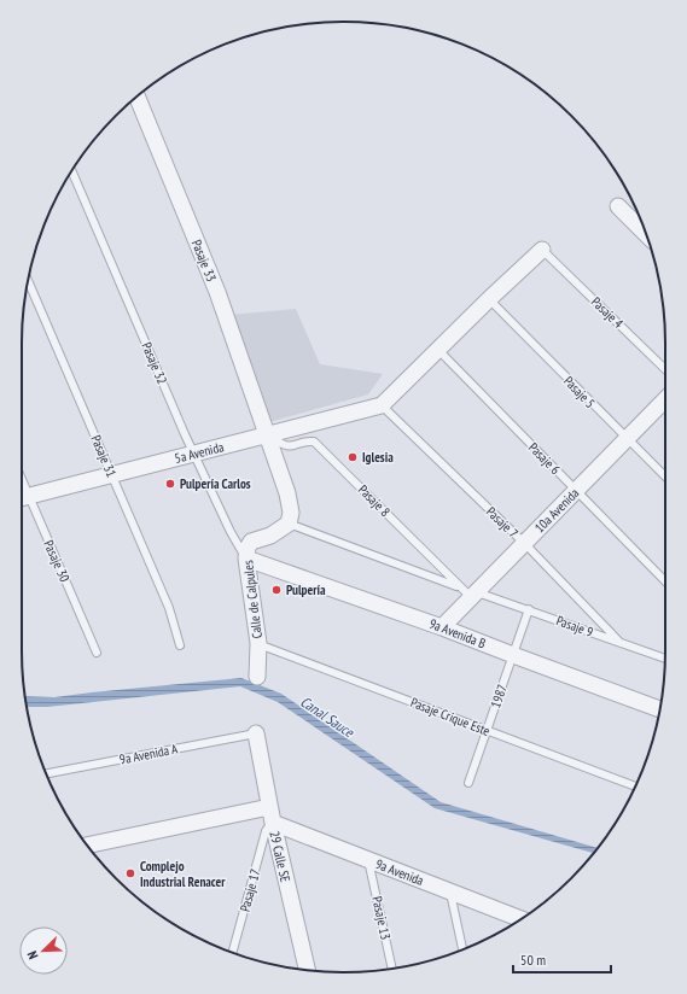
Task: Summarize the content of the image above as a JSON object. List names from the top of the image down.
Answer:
{
  "streets": {
    "street": [
      "Pasaje 33",
      "5a Avenida",
      "10a Avenida",
      "Calle de Calpules",
      "9a Avenida B",
      "29 Calle SE",
      "9a Avenida"
    ],
    "lane": [
      "Pasaje 4",
      "Pasaje 32",
      "Pasaje 5",
      "Pasaje 31",
      "Pasaje 6",
      "Pasaje 8",
      "Pasaje 7",
      "Pasaje 30",
      "Pasaje 9",
      "1987",
      "Pasaje Crique Este",
      "9a Avenida A",
      "Pasaje 17",
      "Pasaje 13"
    ]
  },
  "crossings": [
    ["Pasaje 33", "5a Avenida"],
    ["Pasaje 33", "Pasaje 8"],
    ["Pasaje 32", "5a Avenida"],
    ["Pasaje 32", "Calle de Calpules"],
    ["Pasaje 32", "9a Avenida B"],
    ["Pasaje 5", "10a Avenida"],
    ["5a Avenida", "Pasaje 31"],
    ["5a Avenida", "Pasaje 8"],
    ["5a Avenida", "Pasaje 7"],
    ["5a Avenida", "Pasaje 30"],
    ["Pasaje 6", "10a Avenida"],
    ["Pasaje 8", "10a Avenida"],
    ["Pasaje 8", "Pasaje 9"],
    ["10a Avenida", "Pasaje 7"],
    ["10a Avenida", "Pasaje 9"],
    ["10a Avenida", "9a Avenida B"],
    ["Pasaje 7", "Pasaje 9"],
    ["Calle de Calpules", "Pasaje 9"],
    ["Calle de Calpules", "9a Avenida B"],
    ["Calle de Calpules", "Pasaje Crique Este"],
    ["Pasaje 9", "1987"],
    ["9a Avenida B", "1987"],
    ["1987", "Pasaje Crique Este"],
    ["9a Avenida A", "29 Calle SE"],
    ["29 Calle SE", "9a Avenida"],
    ["29 Calle SE", "Pasaje 17"],
    ["9a Avenida", "Pasaje 17"],
    ["9a Avenida", "Pasaje 13"]
  ],
  "water": ["Canal Sauce"],
  "places": [
    "Iglesia",
    "Pulpería Carlos",
    "Pulpería",
    "Complejo Industrial Renacer"
  ],
  "scale_bar": "50 m",
  "north": "bottom left"
}
